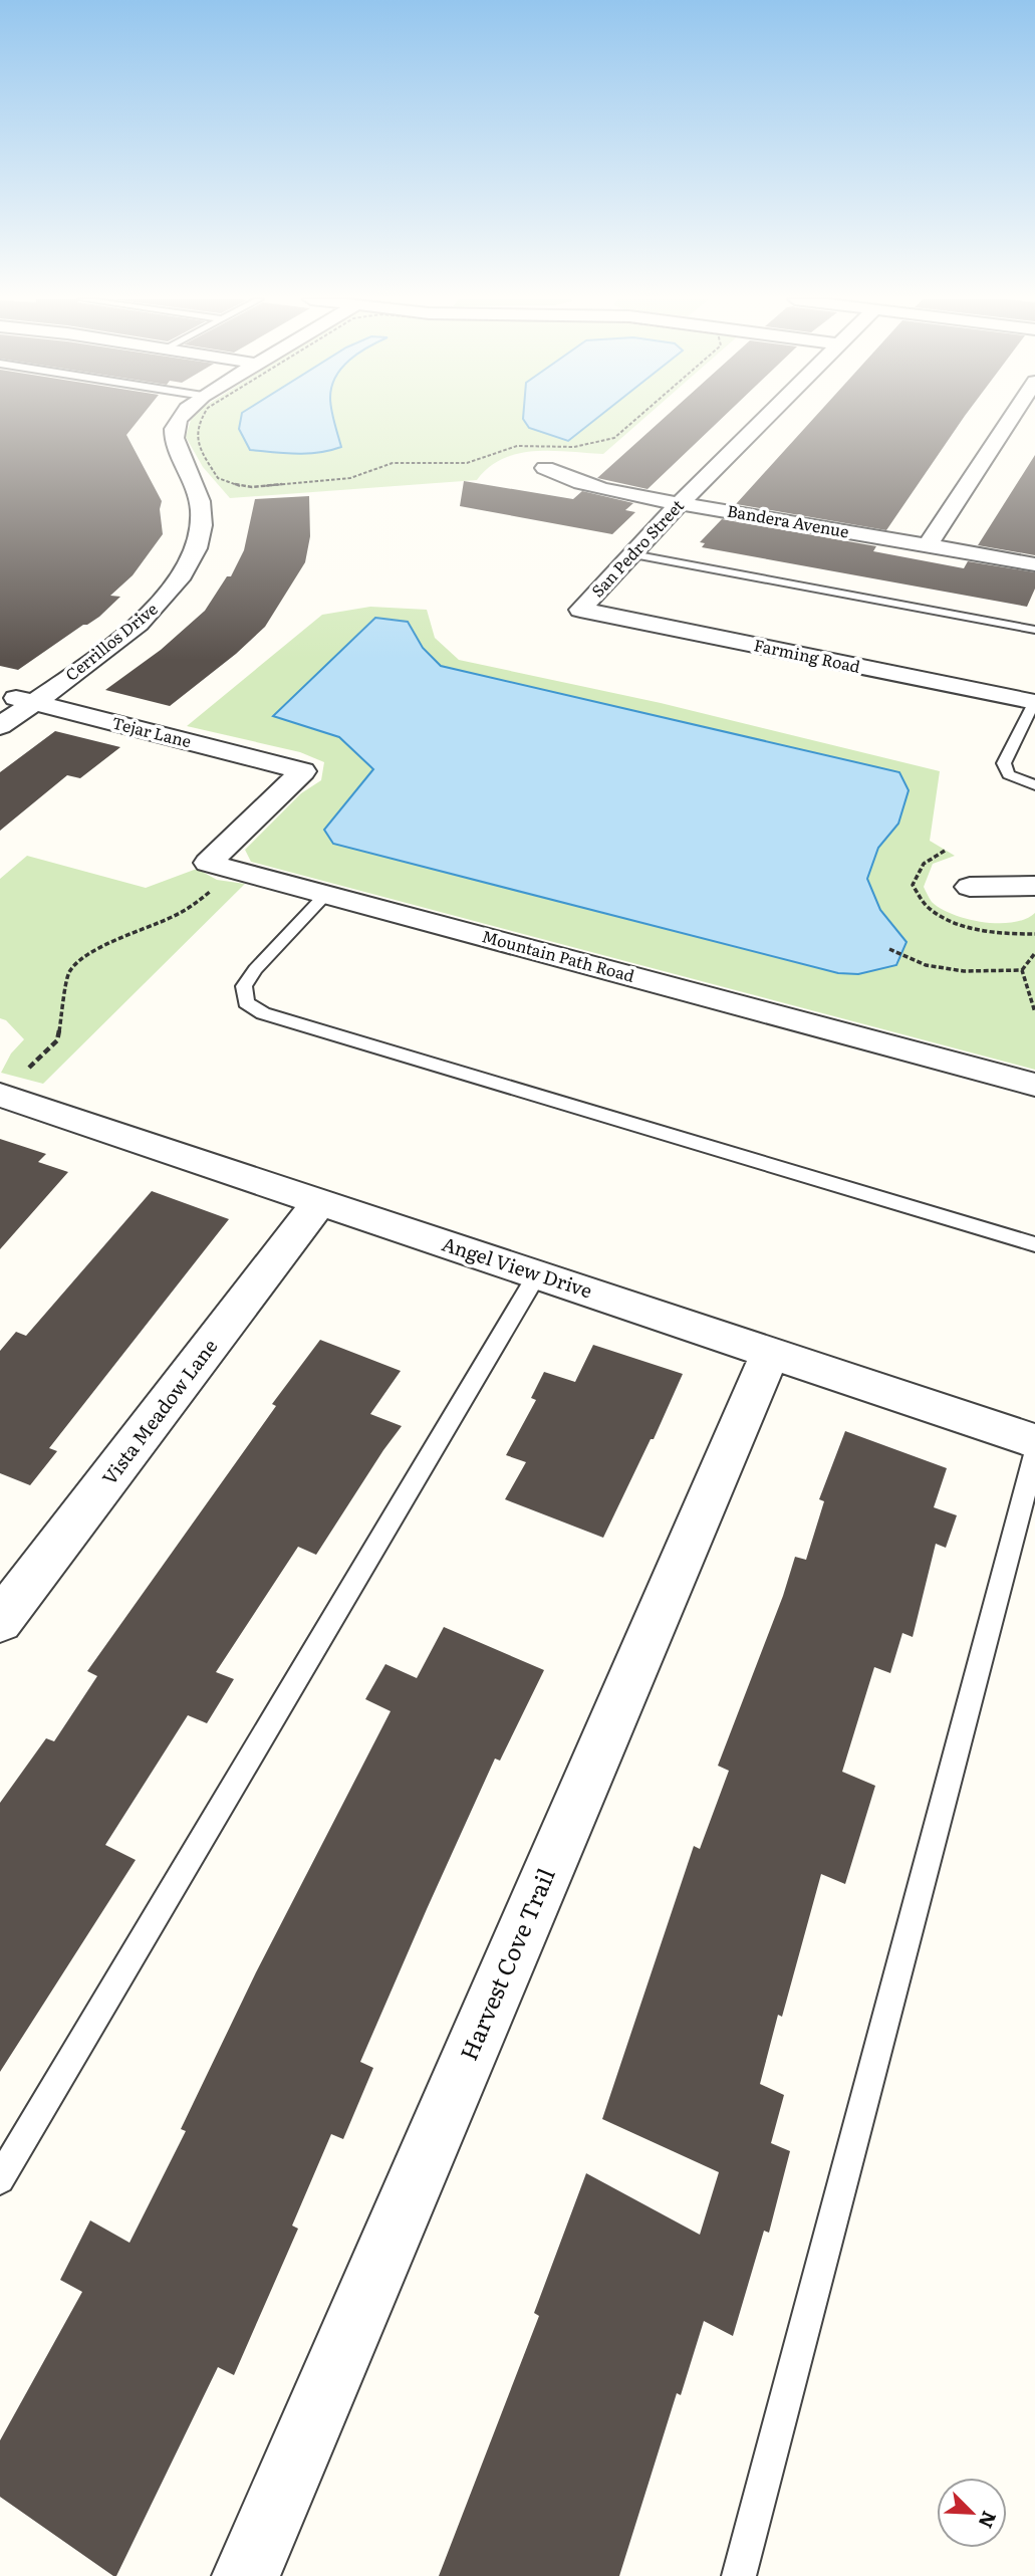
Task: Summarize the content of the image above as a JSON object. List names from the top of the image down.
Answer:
{
  "streets": {
    "street": [
      "Bandera Avenue",
      "San Pedro Street",
      "Cerrillos Drive",
      "Farming Road",
      "Tejar Lane",
      "Mountain Path Road",
      "Angel View Drive",
      "Vista Meadow Lane",
      "Harvest Cove Trail"
    ]
  },
  "crossings": [
    ["Bandera Avenue", "San Pedro Street"],
    ["San Pedro Street", "Farming Road"],
    ["Cerrillos Drive", "Tejar Lane"],
    ["Tejar Lane", "Mountain Path Road"],
    ["Angel View Drive", "Vista Meadow Lane"],
    ["Angel View Drive", "Harvest Cove Trail"]
  ],
  "north": "bottom right"
}
